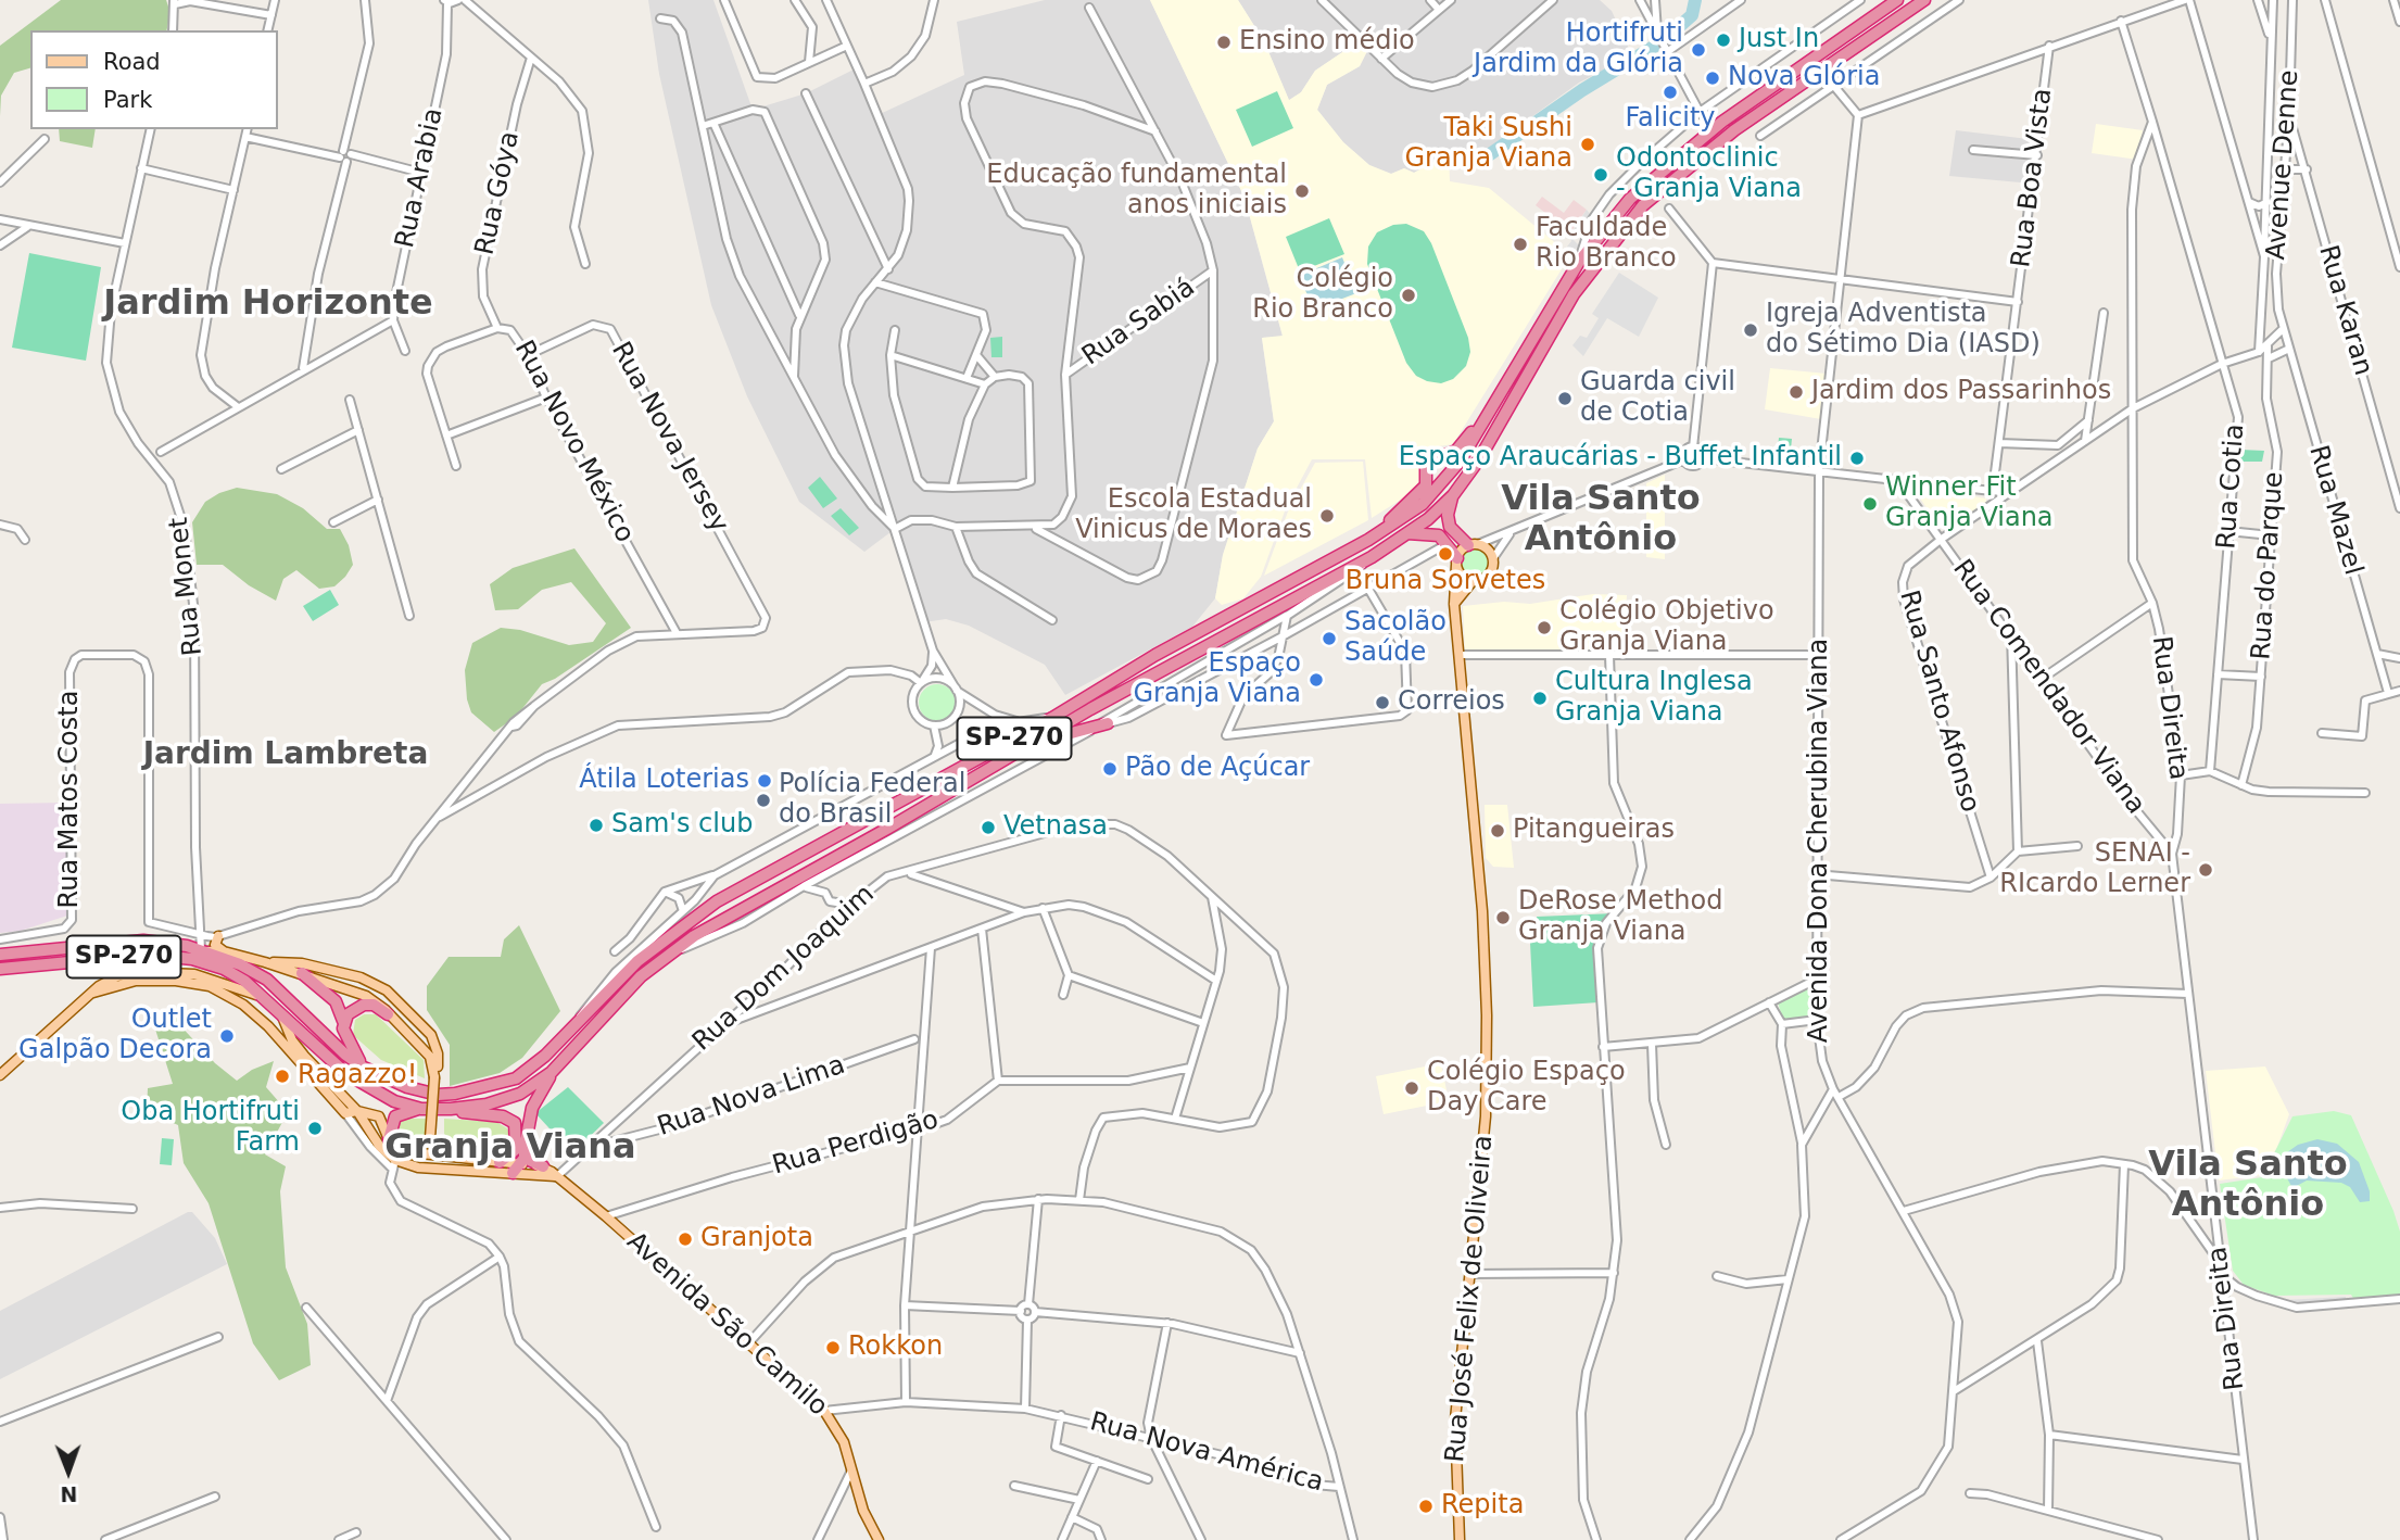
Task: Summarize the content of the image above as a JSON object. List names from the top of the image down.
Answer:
{
  "streets": {
    "highway": ["SP-270"],
    "main road": ["Rua José Felix de Oliveira", "Avenida São Camilo"],
    "street": [
      "Avenue Denne",
      "Rua Arabia",
      "Rua Boa Vista",
      "Rua Góya",
      "Rua Karan",
      "Rua Sabiá",
      "Rua Nova Jersey",
      "Rua Novo México",
      "Rua Cotia",
      "Rua Mazel",
      "Rua do Parque",
      "Rua Monet",
      "Rua Comendador Viana",
      "Rua Santo Afonso",
      "Rua Direita",
      "Rua Matos Costa",
      "Avenida Dona Cherubina Viana",
      "Rua Dom Joaquim",
      "Rua Nova Lima",
      "Rua Perdigão",
      "Rua Nova América"
    ]
  },
  "crossings": [
    ["Avenue Denne", "Rua Karan"],
    ["Avenue Denne", "Rua Mazel"],
    ["Avenue Denne", "Rua Santo Afonso"],
    ["Rua Boa Vista", "Rua Santo Afonso"],
    ["Rua Góya", "Rua Novo México"],
    ["Rua Nova Jersey", "Rua Novo México"],
    ["Rua Cotia", "Rua Santo Afonso"],
    ["Rua Cotia", "Rua Direita"],
    ["Rua Mazel", "Rua Santo Afonso"],
    ["Rua do Parque", "Rua Santo Afonso"],
    ["Rua Monet", "SP-270"],
    ["Rua Monet", "Rua Matos Costa"],
    ["Rua Comendador Viana", "Rua Santo Afonso"],
    ["Rua Comendador Viana", "Rua Direita"],
    ["Rua Santo Afonso", "Rua Direita"],
    ["Rua Dom Joaquim", "Rua Nova Lima"],
    ["Rua Dom Joaquim", "Avenida São Camilo"],
    ["Rua Dom Joaquim", "Rua Nova América"],
    ["Rua Perdigão", "Avenida São Camilo"],
    ["Avenida São Camilo", "Rua Nova América"]
  ],
  "districts": [
    "Jardim Horizonte",
    "Vila Santo Antônio",
    "Jardim Lambreta",
    "Granja Viana",
    "Vila Santo Antônio"
  ],
  "places": [
    "Just In",
    "Ensino médio",
    "Hortifruti Jardim da Glória",
    "Nova Glória",
    "Falicity",
    "Taki Sushi Granja Viana",
    "Odontoclinic - Granja Viana",
    "Educação fundamental anos iniciais",
    "Faculdade Rio Branco",
    "Colégio Rio Branco",
    "Igreja Adventista do Sétimo Dia (IASD)",
    "Jardim dos Passarinhos",
    "Guarda civil de Cotia",
    "Espaço Araucárias - Buffet Infantil",
    "Winner Fit Granja Viana",
    "Escola Estadual Vinicus de Moraes",
    "Bruna Sorvetes",
    "Colégio Objetivo Granja Viana",
    "Sacolão Saúde",
    "Espaço Granja Viana",
    "Cultura Inglesa Granja Viana",
    "Correios",
    "Pão de Açúcar",
    "Átila Loterias",
    "Polícia Federal do Brasil",
    "Sam's club",
    "Vetnasa",
    "Pitangueiras",
    "SENAI - RIcardo Lerner",
    "DeRose Method Granja Viana",
    "Outlet Galpão Decora",
    "Ragazzo!",
    "Colégio Espaço Day Care",
    "Oba Hortifruti Farm",
    "Granjota",
    "Rokkon",
    "Repita"
  ],
  "legend": ["Road", "Park"],
  "north": "bottom"
}
